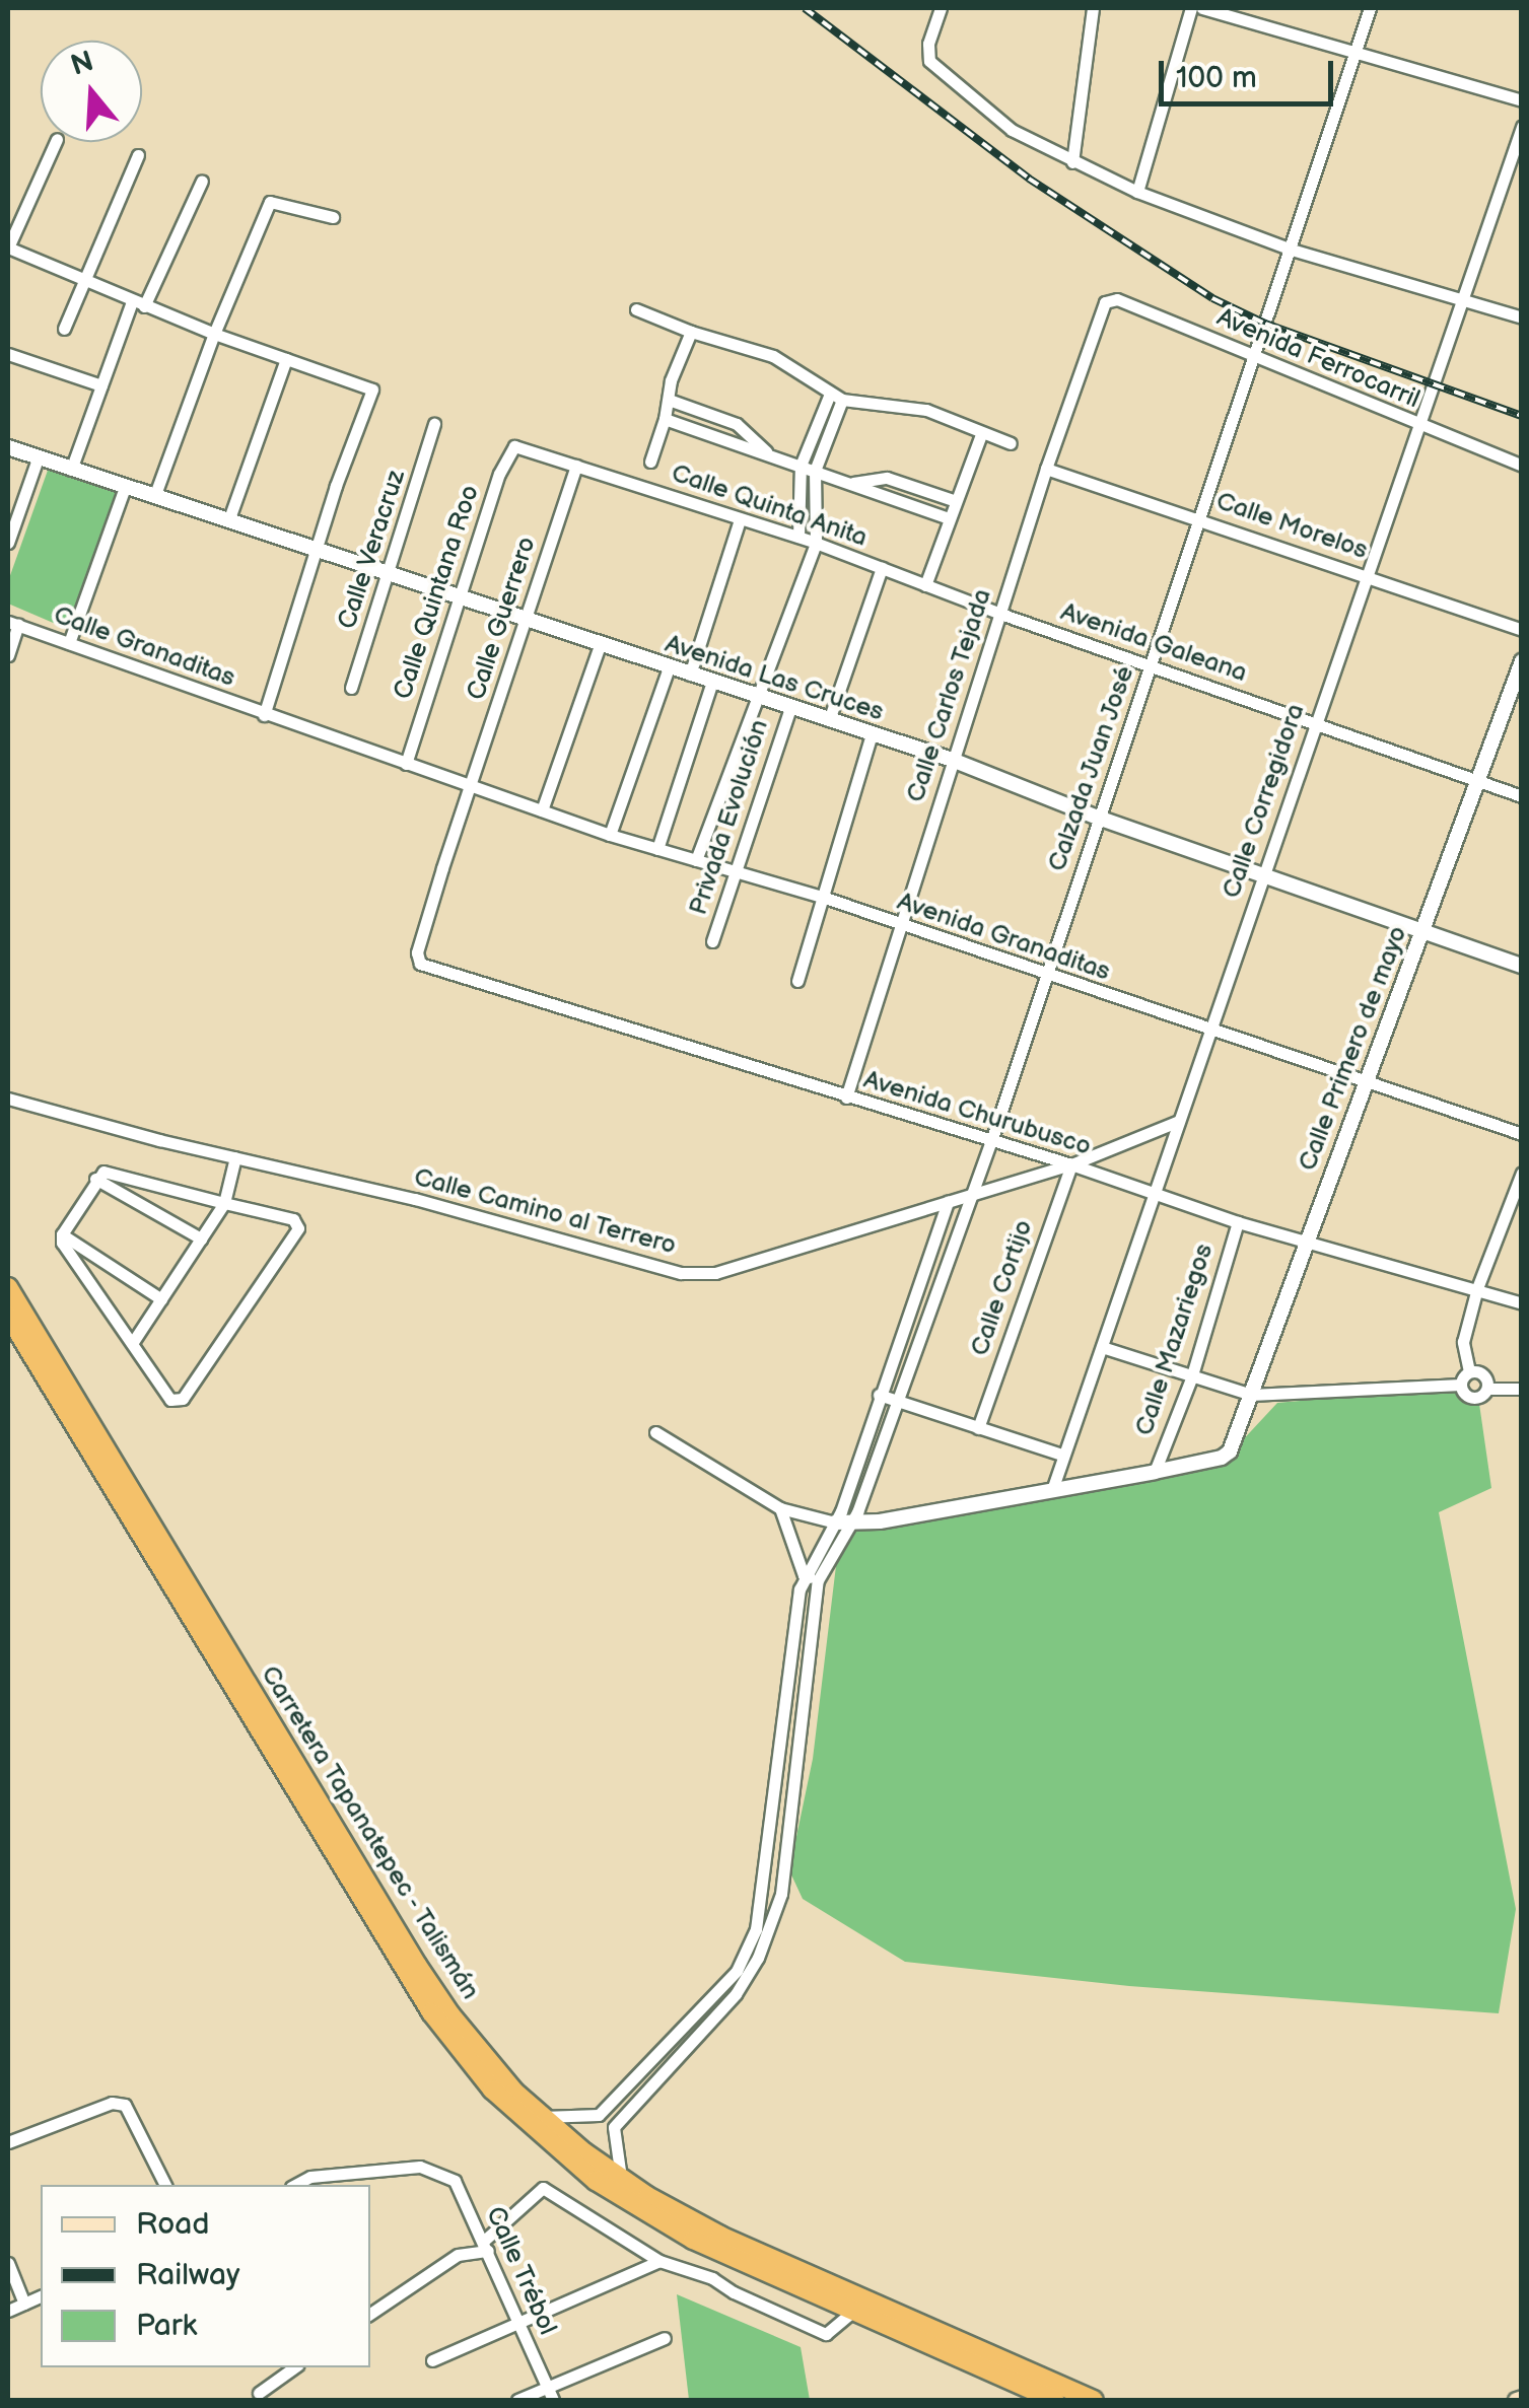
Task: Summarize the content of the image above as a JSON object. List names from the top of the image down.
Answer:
{
  "streets": {
    "highway": ["Carretera Tapanatepec - Talismán"],
    "street": [
      "Avenida Ferrocarril",
      "Calle Quinta Anita",
      "Calle Morelos",
      "Calle Veracruz",
      "Calle Quintana Roo",
      "Calle Guerrero",
      "Avenida Galeana",
      "Calle Granaditas",
      "Avenida Las Cruces",
      "Calle Carlos Tejada",
      "Calzada Juan José",
      "Calle Corregidora",
      "Privada Evolución",
      "Avenida Granaditas",
      "Calle Primero de mayo",
      "Avenida Churubusco",
      "Calle Camino al Terrero",
      "Calle Cortijo",
      "Calle Mazariegos",
      "Calle Trébol"
    ]
  },
  "crossings": [
    ["Avenida Ferrocarril", "Calle Carlos Tejada"],
    ["Avenida Ferrocarril", "Calzada Juan José"],
    ["Avenida Ferrocarril", "Calle Corregidora"],
    ["Calle Quinta Anita", "Calle Quintana Roo"],
    ["Calle Quinta Anita", "Calle Guerrero"],
    ["Calle Quinta Anita", "Avenida Galeana"],
    ["Calle Quinta Anita", "Calle Carlos Tejada"],
    ["Calle Morelos", "Calle Carlos Tejada"],
    ["Calle Morelos", "Calzada Juan José"],
    ["Calle Morelos", "Calle Corregidora"],
    ["Calle Veracruz", "Avenida Las Cruces"],
    ["Calle Quintana Roo", "Calle Granaditas"],
    ["Calle Quintana Roo", "Avenida Las Cruces"],
    ["Calle Quintana Roo", "Avenida Granaditas"],
    ["Calle Guerrero", "Avenida Las Cruces"],
    ["Calle Guerrero", "Avenida Granaditas"],
    ["Calle Guerrero", "Avenida Churubusco"],
    ["Avenida Galeana", "Calle Carlos Tejada"],
    ["Avenida Galeana", "Calzada Juan José"],
    ["Avenida Galeana", "Calle Corregidora"],
    ["Avenida Galeana", "Calle Primero de mayo"],
    ["Calle Granaditas", "Avenida Granaditas"],
    ["Avenida Las Cruces", "Calle Carlos Tejada"],
    ["Avenida Las Cruces", "Calzada Juan José"],
    ["Avenida Las Cruces", "Calle Corregidora"],
    ["Avenida Las Cruces", "Privada Evolución"],
    ["Avenida Las Cruces", "Calle Primero de mayo"],
    ["Calle Carlos Tejada", "Avenida Granaditas"],
    ["Calle Carlos Tejada", "Avenida Churubusco"],
    ["Calzada Juan José", "Avenida Granaditas"],
    ["Calzada Juan José", "Avenida Churubusco"],
    ["Calzada Juan José", "Calle Camino al Terrero"],
    ["Calle Corregidora", "Avenida Granaditas"],
    ["Calle Corregidora", "Avenida Churubusco"],
    ["Calle Corregidora", "Calle Camino al Terrero"],
    ["Privada Evolución", "Avenida Granaditas"],
    ["Avenida Granaditas", "Calle Primero de mayo"],
    ["Calle Primero de mayo", "Avenida Churubusco"],
    ["Calle Primero de mayo", "Calle Mazariegos"],
    ["Avenida Churubusco", "Calle Camino al Terrero"],
    ["Avenida Churubusco", "Calle Cortijo"],
    ["Avenida Churubusco", "Calle Mazariegos"],
    ["Calle Camino al Terrero", "Calle Cortijo"]
  ],
  "legend": ["Road", "Railway", "Park"],
  "scale_bar": "100 m",
  "north": "top"
}
